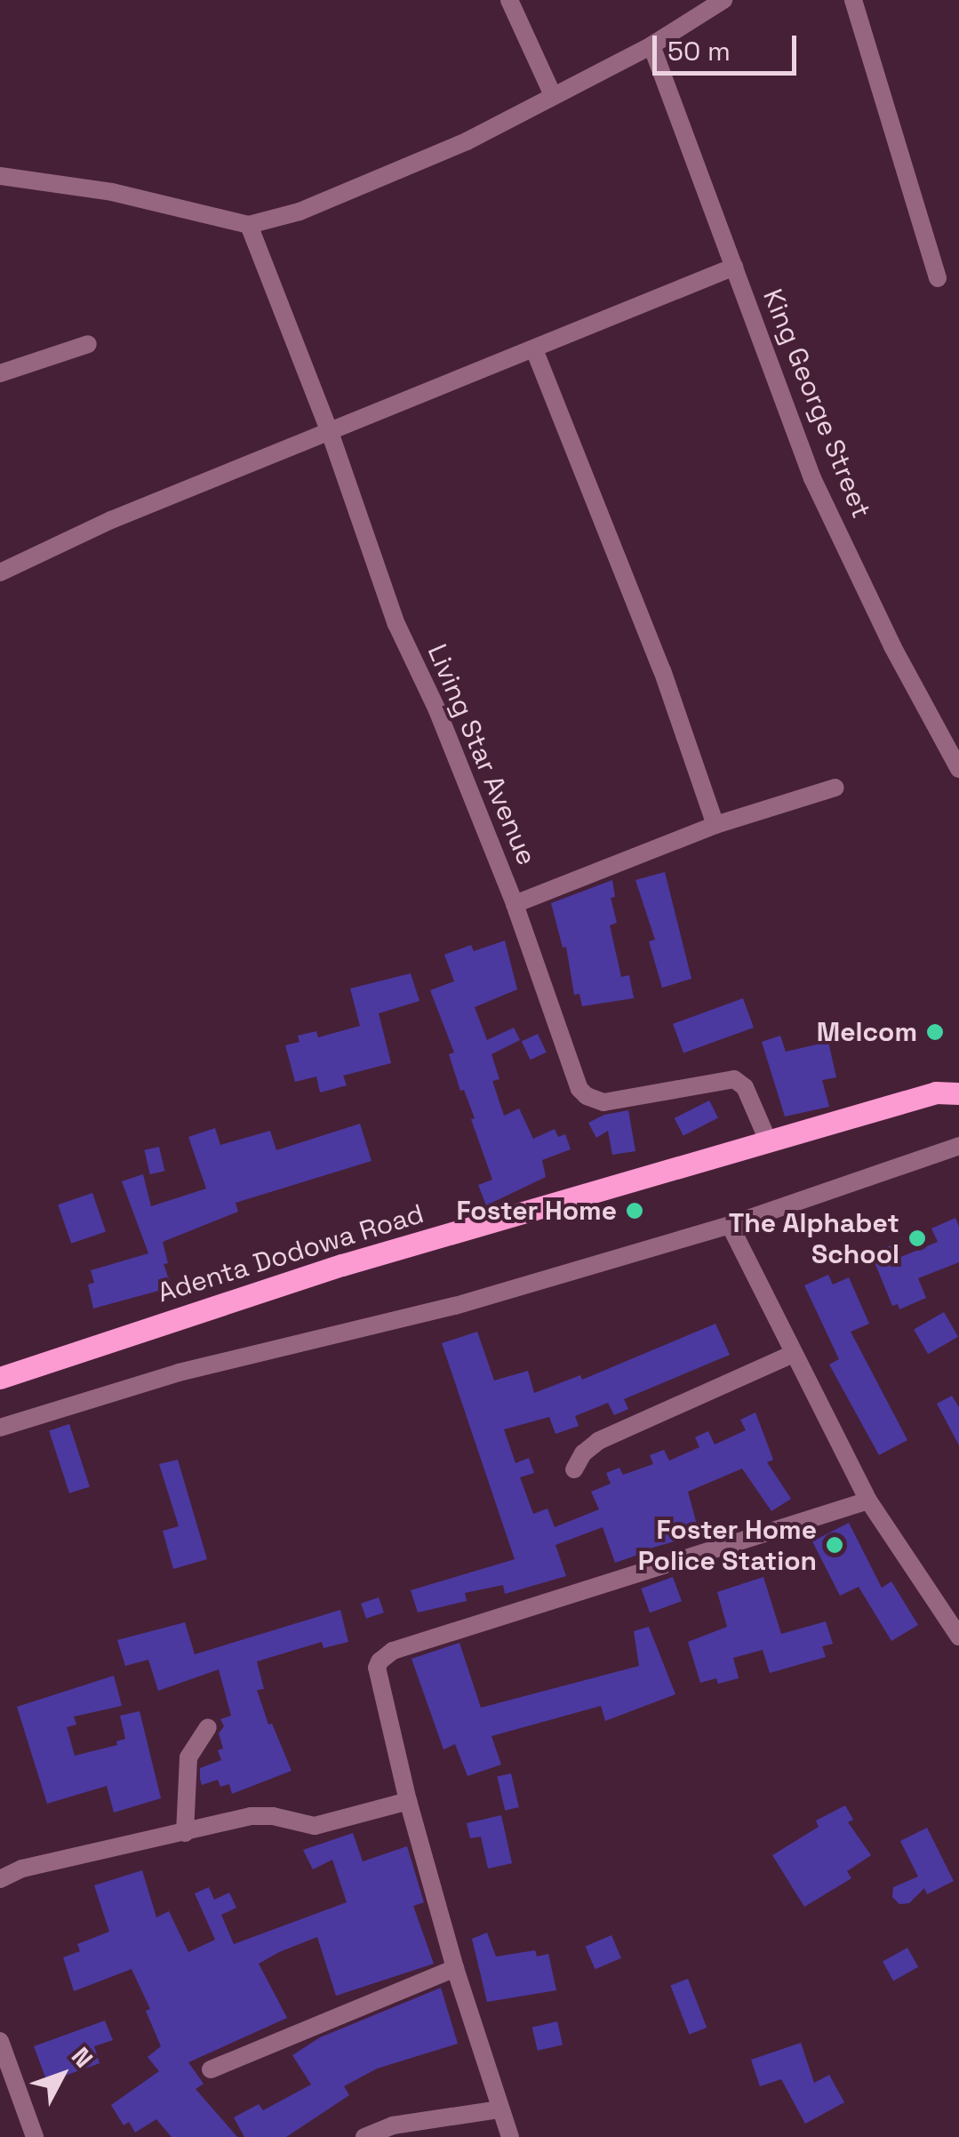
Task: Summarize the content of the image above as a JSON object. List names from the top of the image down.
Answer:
{
  "streets": {
    "main road": ["Adenta Dodowa Road"],
    "street": ["King George Street", "Living Star Avenue"]
  },
  "crossings": [
    ["Living Star Avenue", "Adenta Dodowa Road"]
  ],
  "places": [
    "Melcom",
    "Foster Home",
    "The Alphabet School",
    "Foster Home Police Station"
  ],
  "scale_bar": "50 m",
  "north": "top right"
}
